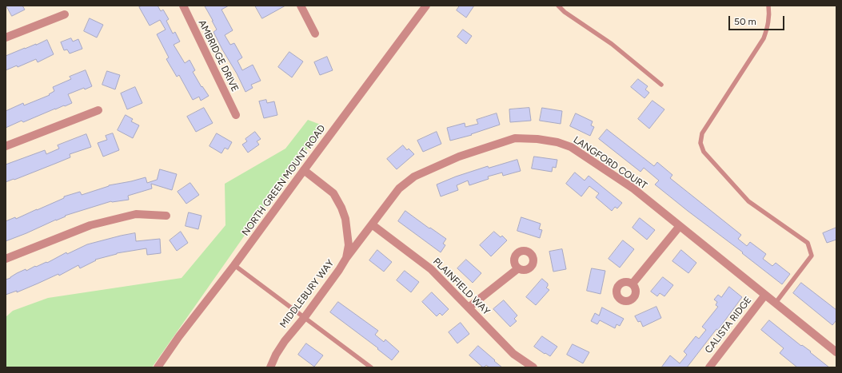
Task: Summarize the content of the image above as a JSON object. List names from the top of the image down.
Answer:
{
  "streets": {
    "street": [
      "AMBRIDGE DRIVE",
      "LANGFORD COURT",
      "NORTH GREEN MOUNT ROAD",
      "PLAINFIELD WAY",
      "MIDDLEBURY WAY",
      "CALISTA RIDGE"
    ]
  },
  "crossings": [
    ["LANGFORD COURT", "PLAINFIELD WAY"],
    ["LANGFORD COURT", "MIDDLEBURY WAY"],
    ["LANGFORD COURT", "CALISTA RIDGE"],
    ["NORTH GREEN MOUNT ROAD", "MIDDLEBURY WAY"]
  ],
  "scale_bar": "50 m"
}
